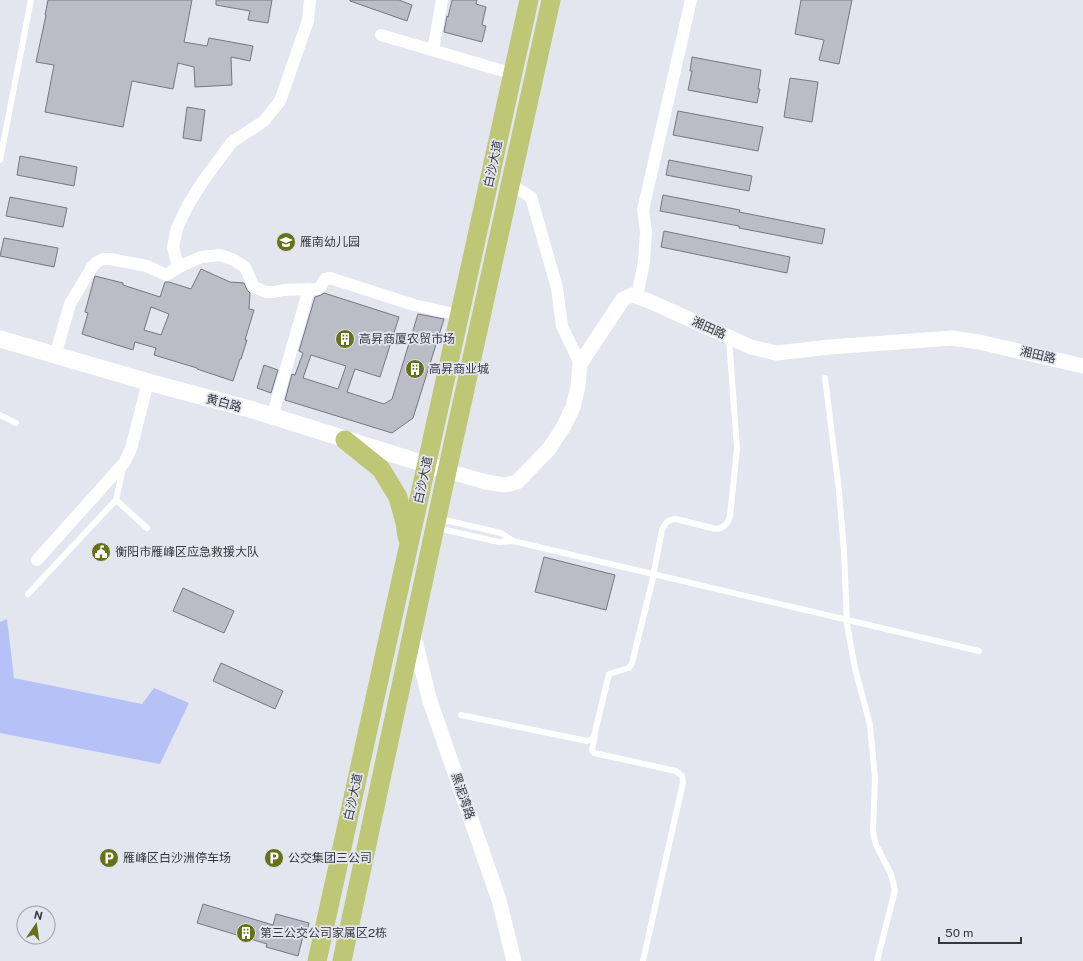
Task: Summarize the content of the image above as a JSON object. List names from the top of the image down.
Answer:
{
  "streets": {
    "main road": ["白沙大道", "黄白路"],
    "street": ["湘田路", "黑泥湾路"]
  },
  "crossings": [
    ["白沙大道", "黄白路"],
    ["白沙大道", "黑泥湾路"]
  ],
  "places": {
    "school or university": ["雁南幼儿园"],
    "building": ["高昇商厦农贸市场", "高昇商业城", "第三公交公司家属区2栋"],
    "public building": ["衡阳市雁峰区应急救援大队"],
    "parking": ["雁峰区白沙洲停车场", "公交集团三公司"]
  },
  "scale_bar": "50 m",
  "north": "top"
}
